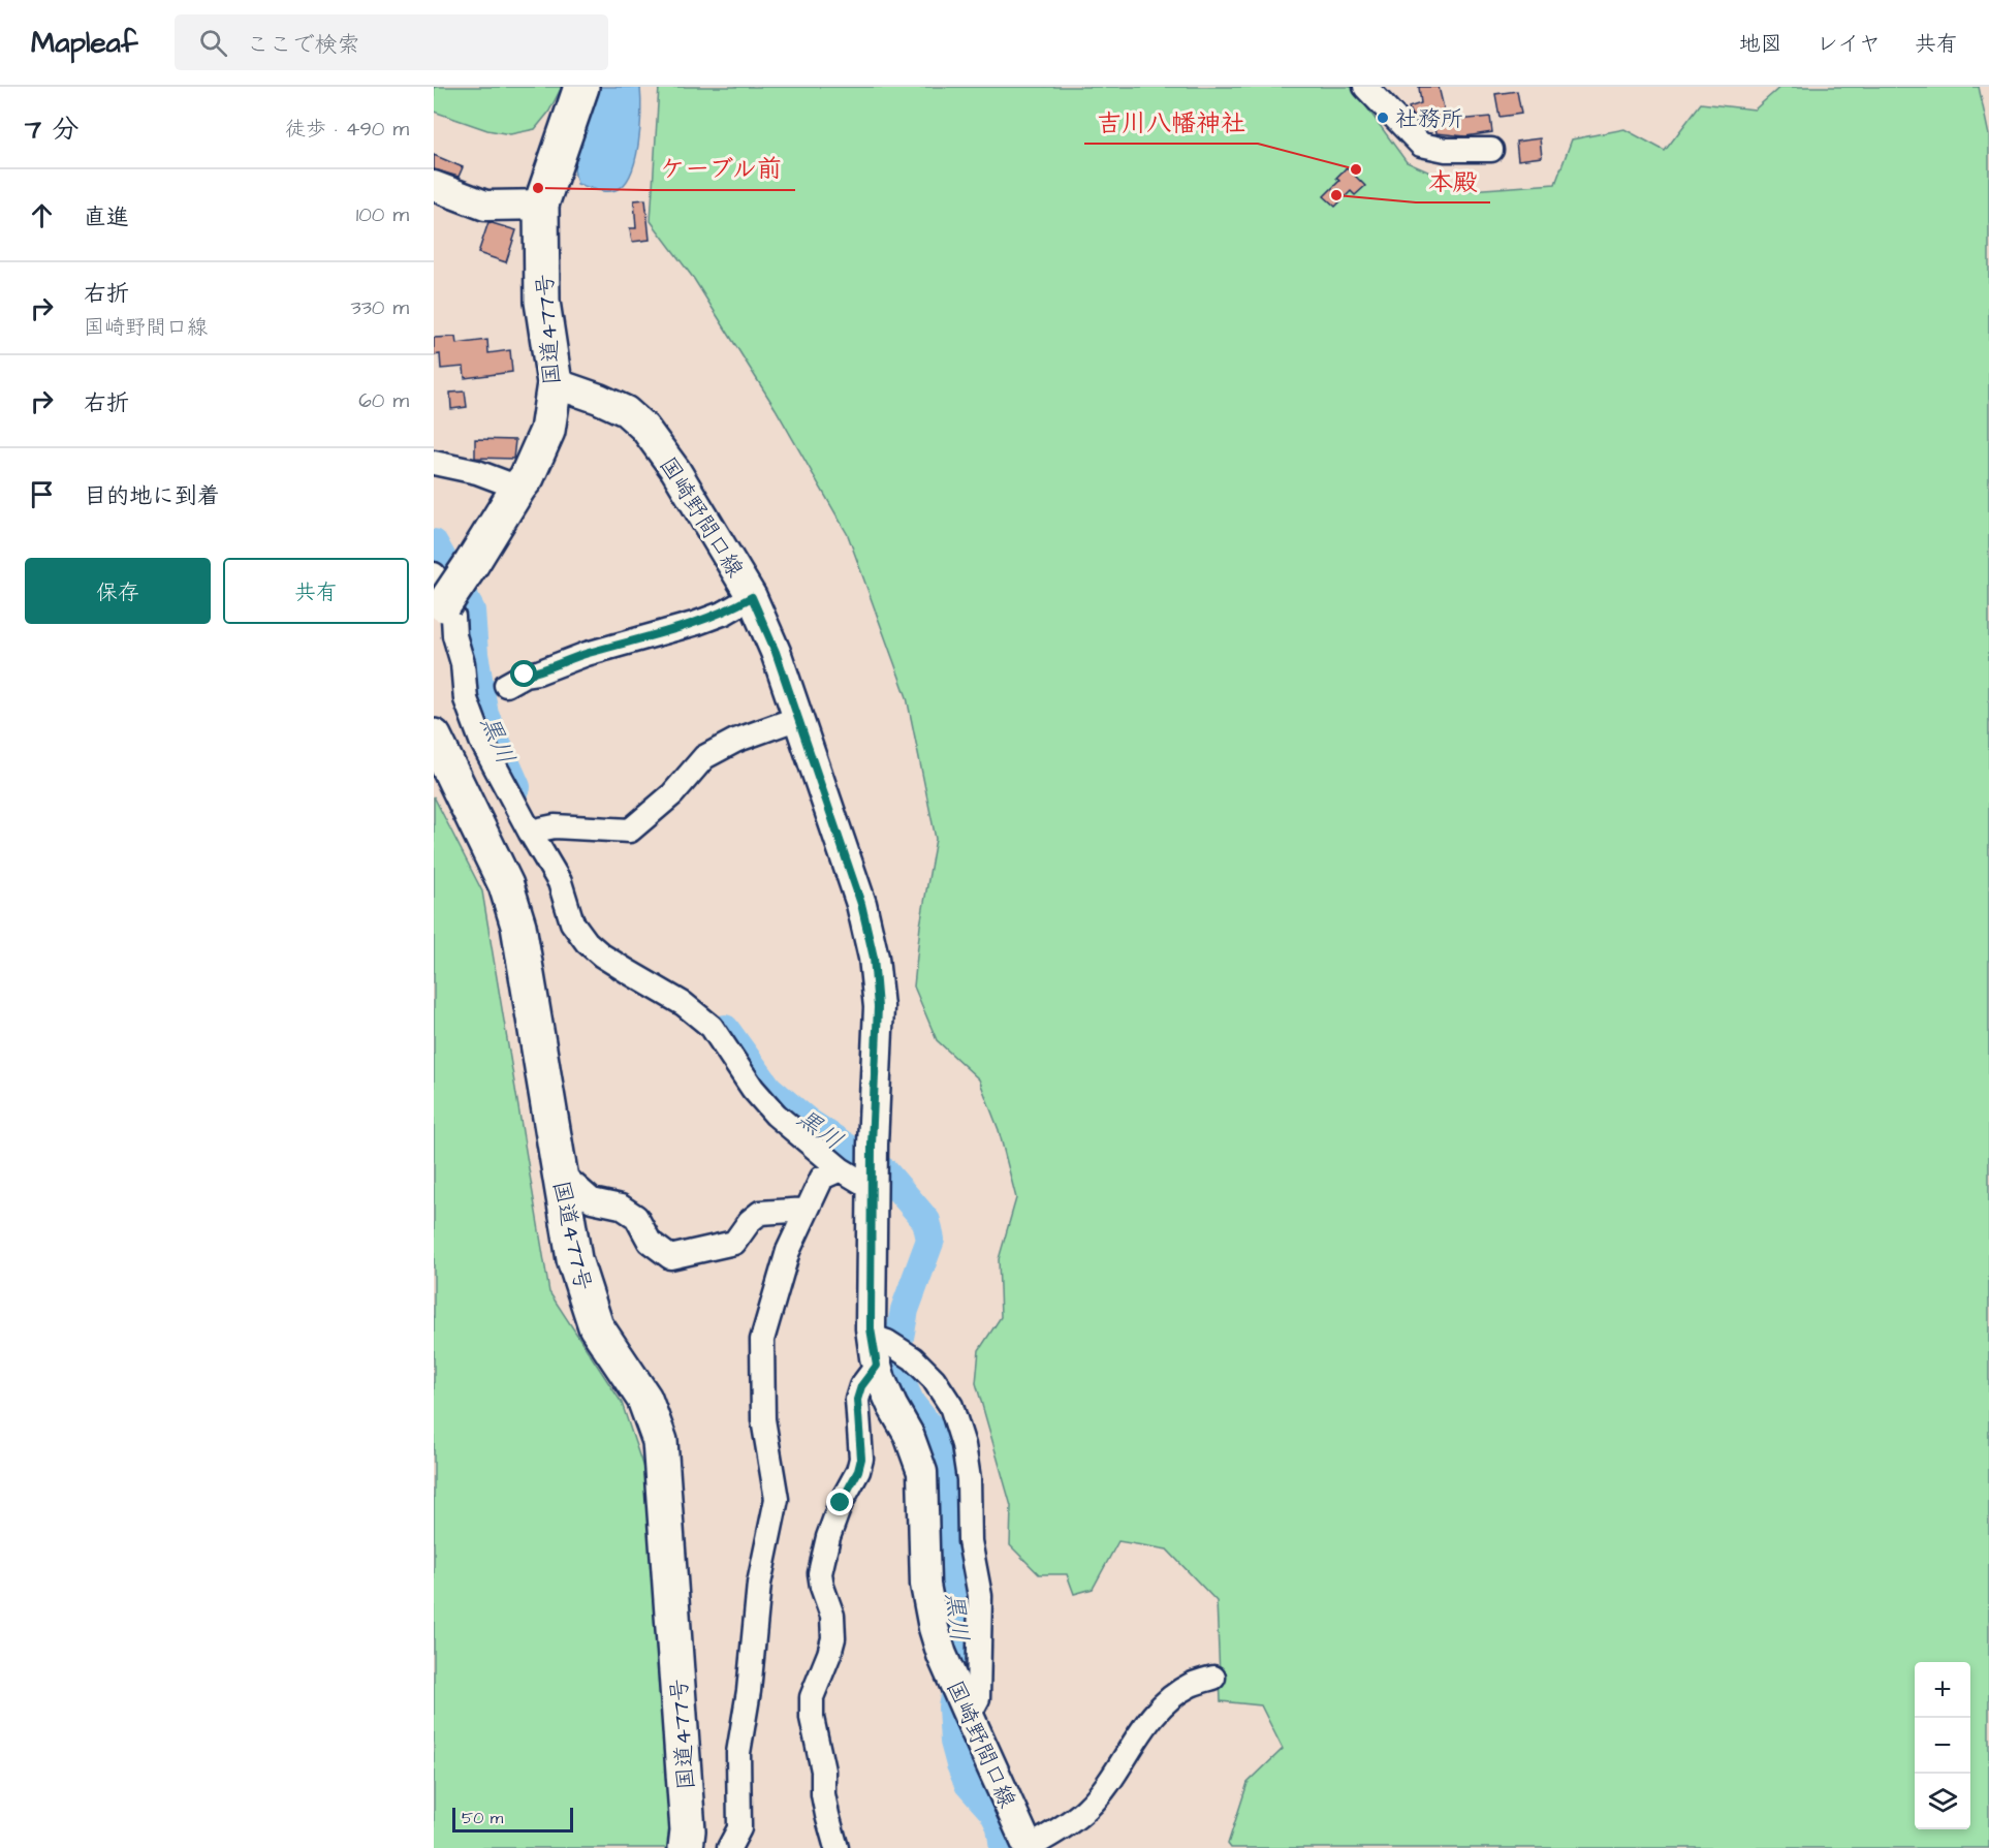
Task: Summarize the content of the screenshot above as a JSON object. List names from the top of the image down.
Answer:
{
  "streets": {
    "highway": ["国道477号"],
    "main road": ["国崎野間口線"]
  },
  "crossings": [
    ["国道477号", "国崎野間口線"]
  ],
  "water": ["黒川"],
  "places": [
    "社務所",
    "吉川八幡神社",
    "ケーブル前",
    "本殿"
  ],
  "scale_bar": "50 m",
  "page": {
    "header": "Mapleaf",
    "search": "ここで検索",
    "nav": ["地図", "レイヤ", "共有"],
    "heading": ["7 分", "徒歩 · 490 m"],
    "list": [
      ["直進", "100 m"],
      ["右折", "国崎野間口線", "330 m"],
      ["右折", "60 m"],
      "目的地に到着"
    ],
    "buttons": ["保存", "共有"],
    "map_buttons": ["+", "−"],
    "scale": "50 m"
  }
}
